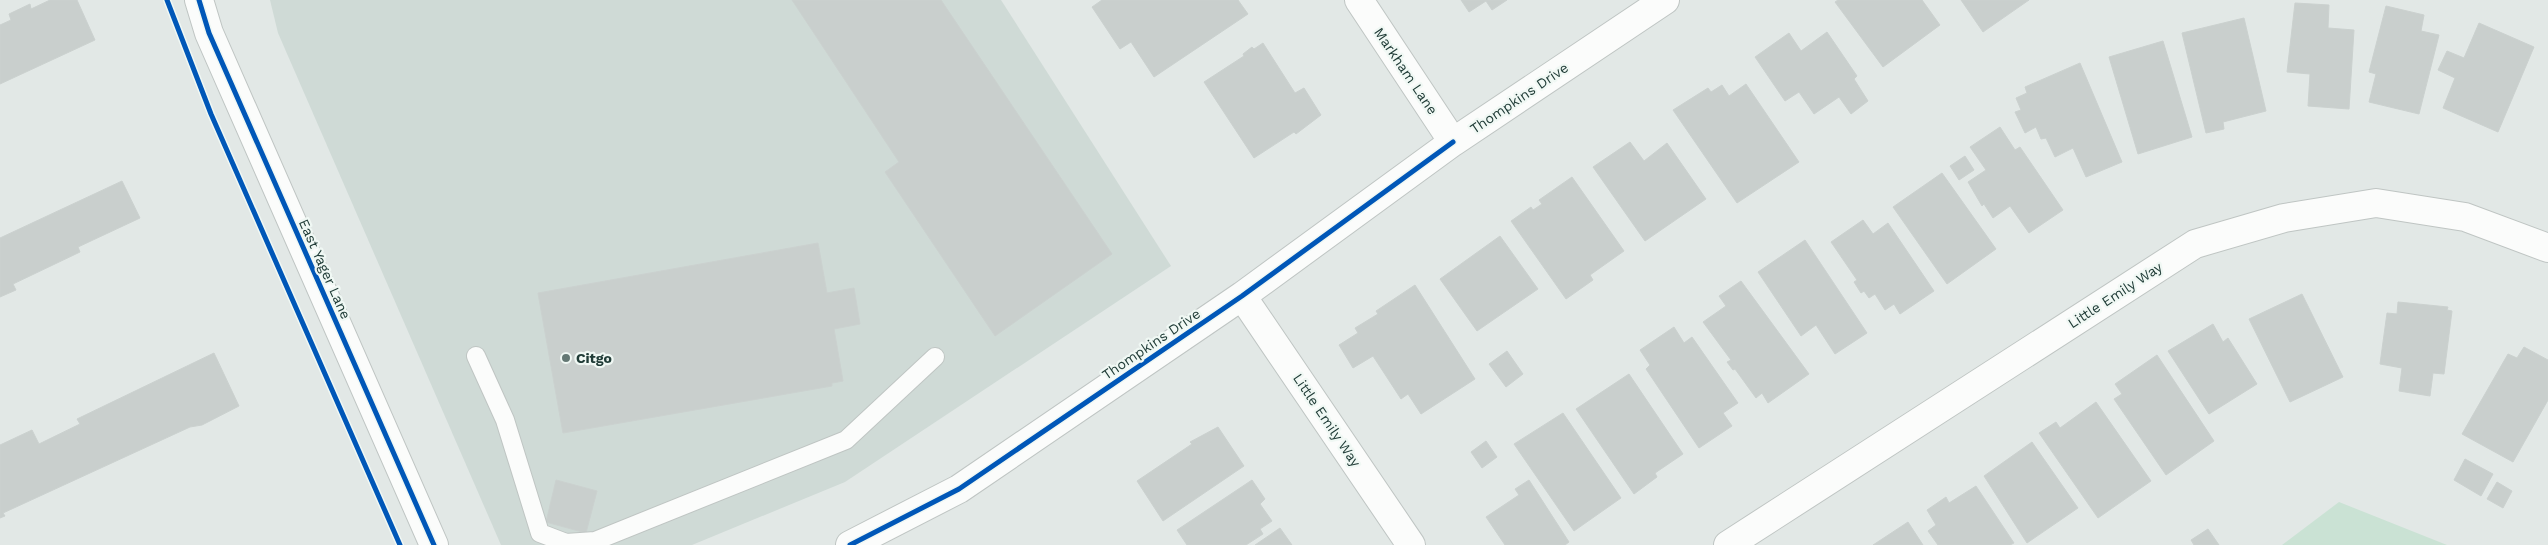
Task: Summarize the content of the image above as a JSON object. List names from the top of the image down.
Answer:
{
  "streets": {
    "street": [
      "Markham Lane",
      "Thompkins Drive",
      "East Yager Lane",
      "Little Emily Way"
    ]
  },
  "crossings": [
    ["Markham Lane", "Thompkins Drive"],
    ["Thompkins Drive", "Little Emily Way"]
  ],
  "places": ["Citgo"]
}
